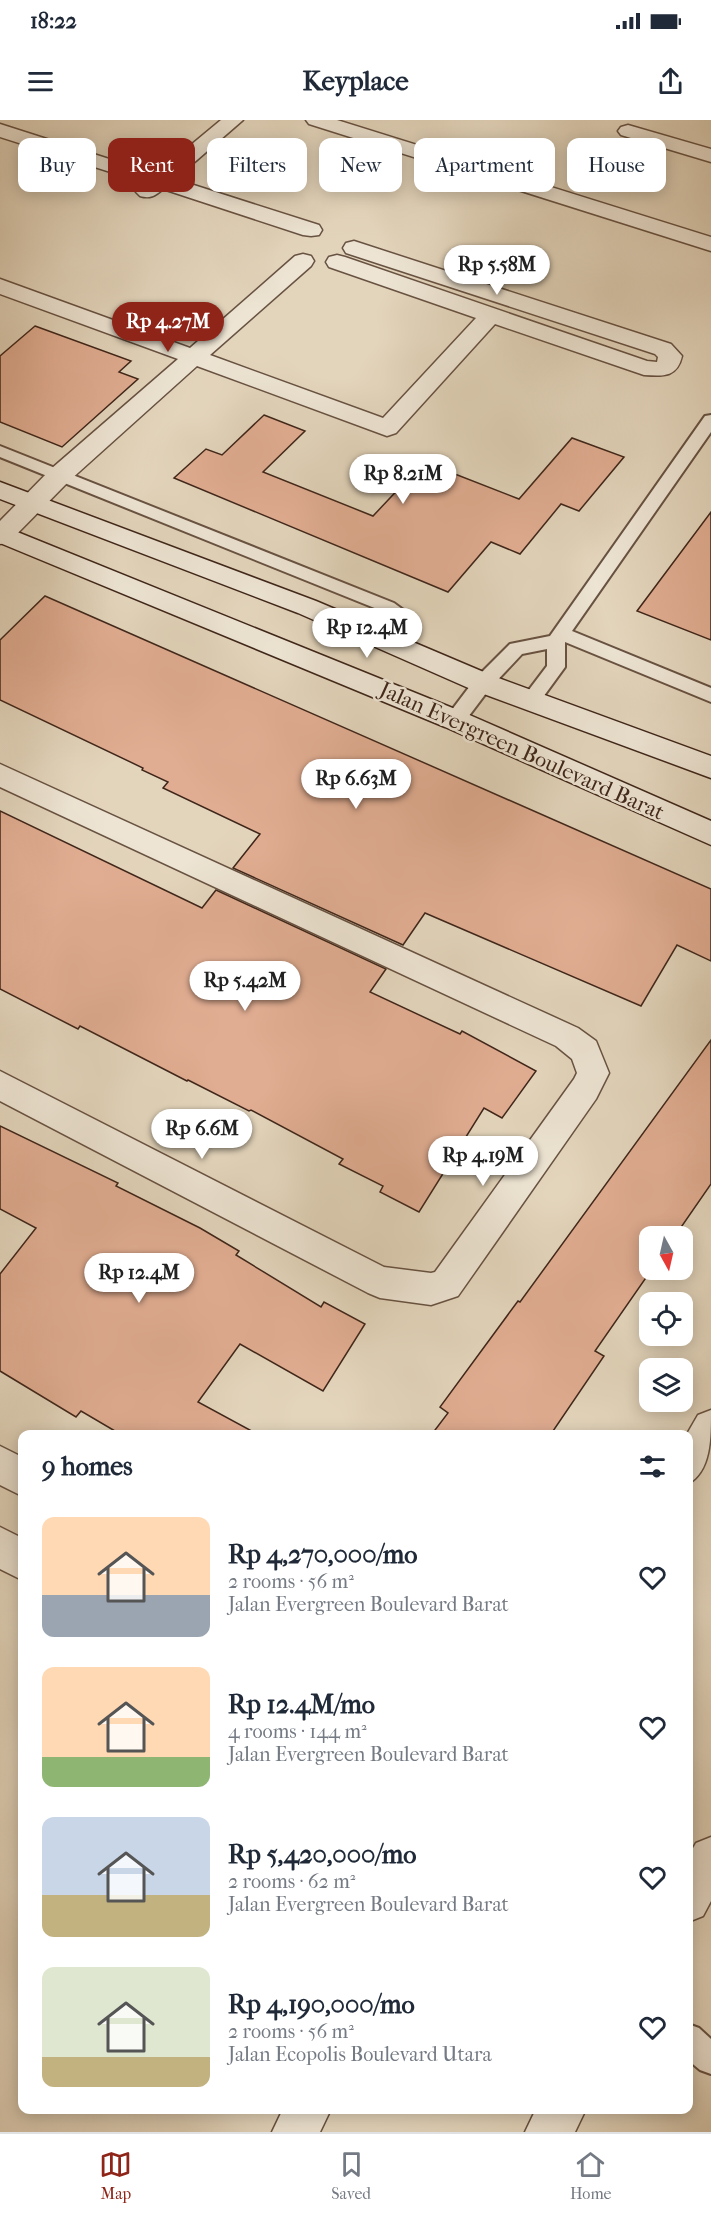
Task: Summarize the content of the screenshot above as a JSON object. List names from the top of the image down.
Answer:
{
  "streets": {
    "street": ["Jalan Evergreen Boulevard Barat"]
  },
  "north": "bottom",
  "page": {
    "status": "18:22",
    "header": "Keyplace",
    "chip": [
      "Buy",
      "Rent",
      "Filters",
      "New",
      "Apartment",
      "House"
    ],
    "price": [
      "Rp 5.58M",
      "Rp 4.27M",
      "Rp 8.21M",
      "Rp 12.4M",
      "Rp 6.63M",
      "Rp 5.42M",
      "Rp 6.6M",
      "Rp 4.19M",
      "Rp 12.4M"
    ],
    "heading": "9 homes",
    "list": [
      {
        "name": "Rp 4,270,000/mo",
        "note": "2 rooms · 56 m² · Jalan Evergreen Boulevard Barat"
      },
      {
        "name": "Rp 12.4M/mo",
        "note": "4 rooms · 144 m² · Jalan Evergreen Boulevard Barat"
      },
      {
        "name": "Rp 5,420,000/mo",
        "note": "2 rooms · 62 m² · Jalan Evergreen Boulevard Barat"
      },
      {
        "name": "Rp 4,190,000/mo",
        "note": "2 rooms · 56 m² · Jalan Ecopolis Boulevard Utara"
      }
    ],
    "tabs": ["Map", "Saved", "Home"]
  }
}
